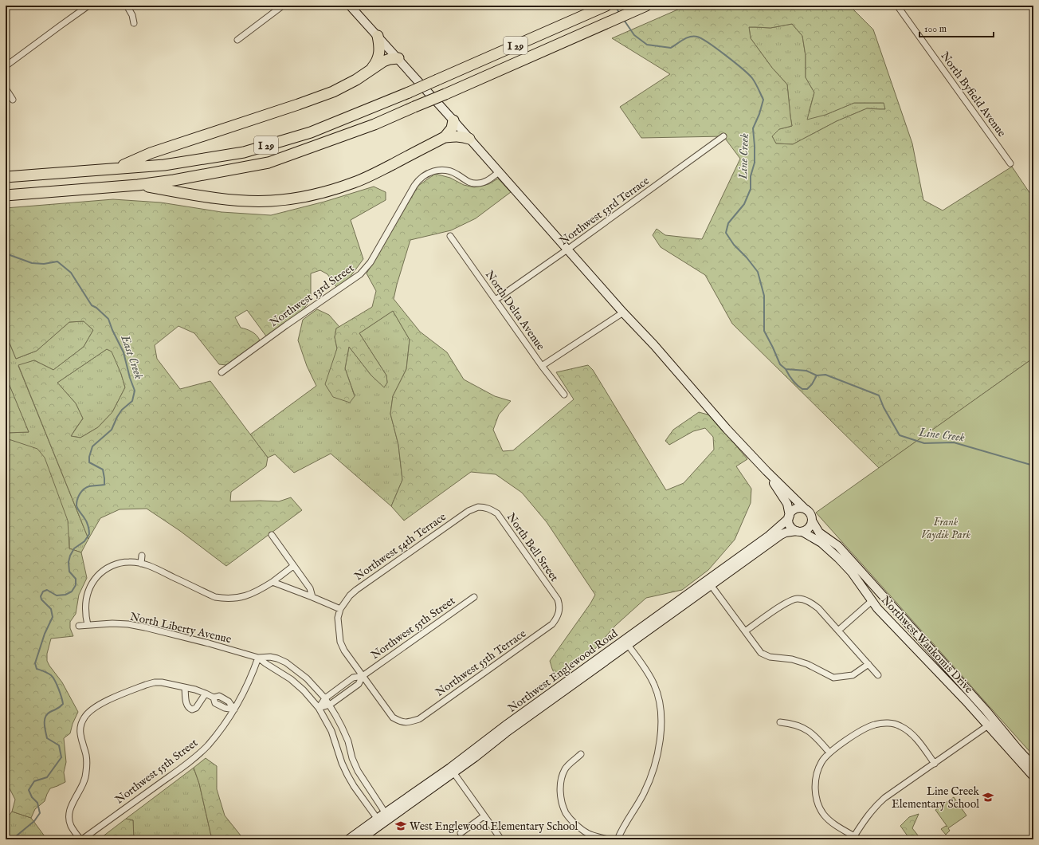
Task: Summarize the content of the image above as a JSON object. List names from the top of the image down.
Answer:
{
  "streets": {
    "highway": ["I 29"],
    "main road": ["Northwest Waukomis Drive", "Northwest Englewood Road"],
    "street": [
      "North Byfield Avenue",
      "Northwest 53rd Terrace",
      "Northwest 53rd Street",
      "North Delta Avenue",
      "Northwest 54th Terrace",
      "North Bell Street",
      "North Liberty Avenue",
      "Northwest 55th Street",
      "Northwest 55th Terrace"
    ]
  },
  "crossings": [
    ["Northwest 53rd Terrace", "North Delta Avenue"],
    ["Northwest 54th Terrace", "North Bell Street"],
    ["North Bell Street", "Northwest 55th Terrace"],
    ["North Liberty Avenue", "Northwest 55th Street"],
    ["North Liberty Avenue", "Northwest Englewood Road"],
    ["Northwest 55th Street", "Northwest 55th Terrace"],
    ["Northwest Waukomis Drive", "Northwest Englewood Road"]
  ],
  "water": ["Line Creek", "East Creek"],
  "parks": ["Frank Vaydik Park"],
  "places": {
    "school or university": ["Line Creek Elementary School", "West Englewood Elementary School"]
  },
  "scale_bar": "100 m"
}
